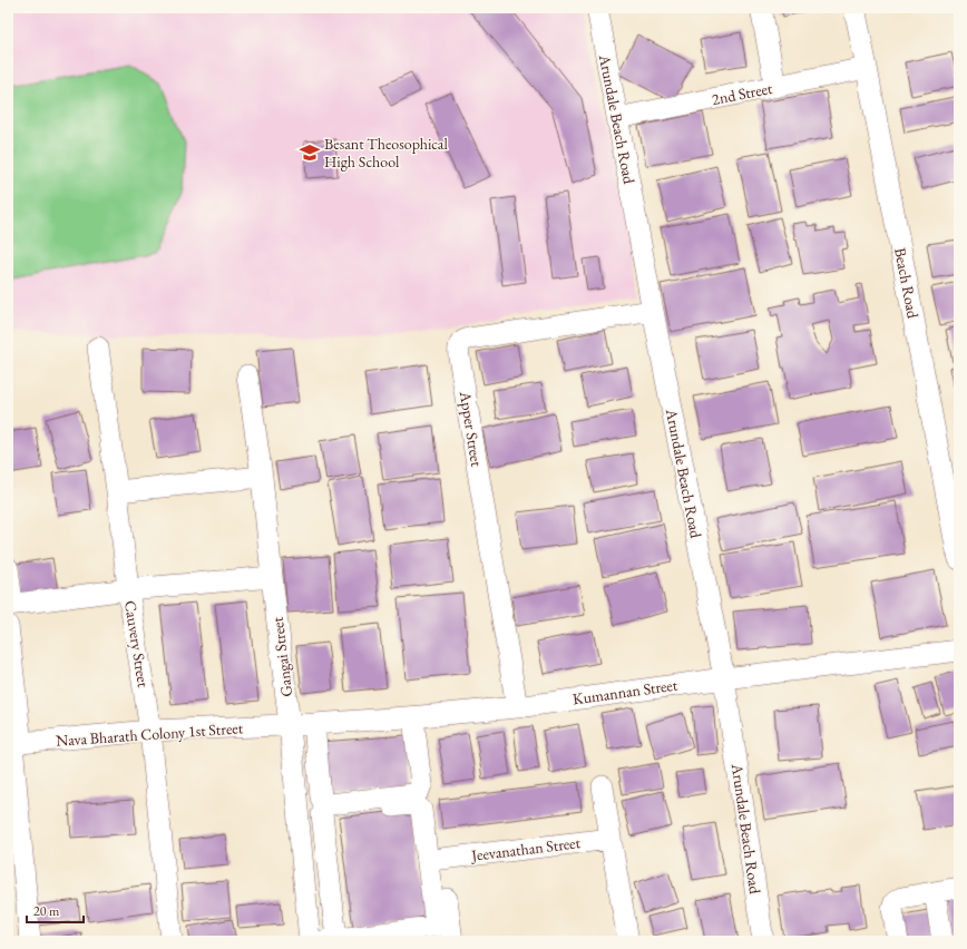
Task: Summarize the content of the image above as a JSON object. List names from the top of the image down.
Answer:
{
  "streets": {
    "street": [
      "2nd Street",
      "Arundale Beach Road",
      "Beach Road",
      "Apper Street",
      "Cauvery Street",
      "Gangai Street",
      "Kumannan Street",
      "Nava Bharath Colony 1st Street",
      "Jeevanathan Street"
    ]
  },
  "crossings": [
    ["2nd Street", "Arundale Beach Road"],
    ["2nd Street", "Beach Road"],
    ["Arundale Beach Road", "Apper Street"],
    ["Arundale Beach Road", "Kumannan Street"],
    ["Apper Street", "Kumannan Street"],
    ["Cauvery Street", "Nava Bharath Colony 1st Street"],
    ["Gangai Street", "Kumannan Street"],
    ["Gangai Street", "Nava Bharath Colony 1st Street"],
    ["Kumannan Street", "Nava Bharath Colony 1st Street"]
  ],
  "places": {
    "school or university": ["Besant Theosophical High School"]
  },
  "scale_bar": "20 m"
}
